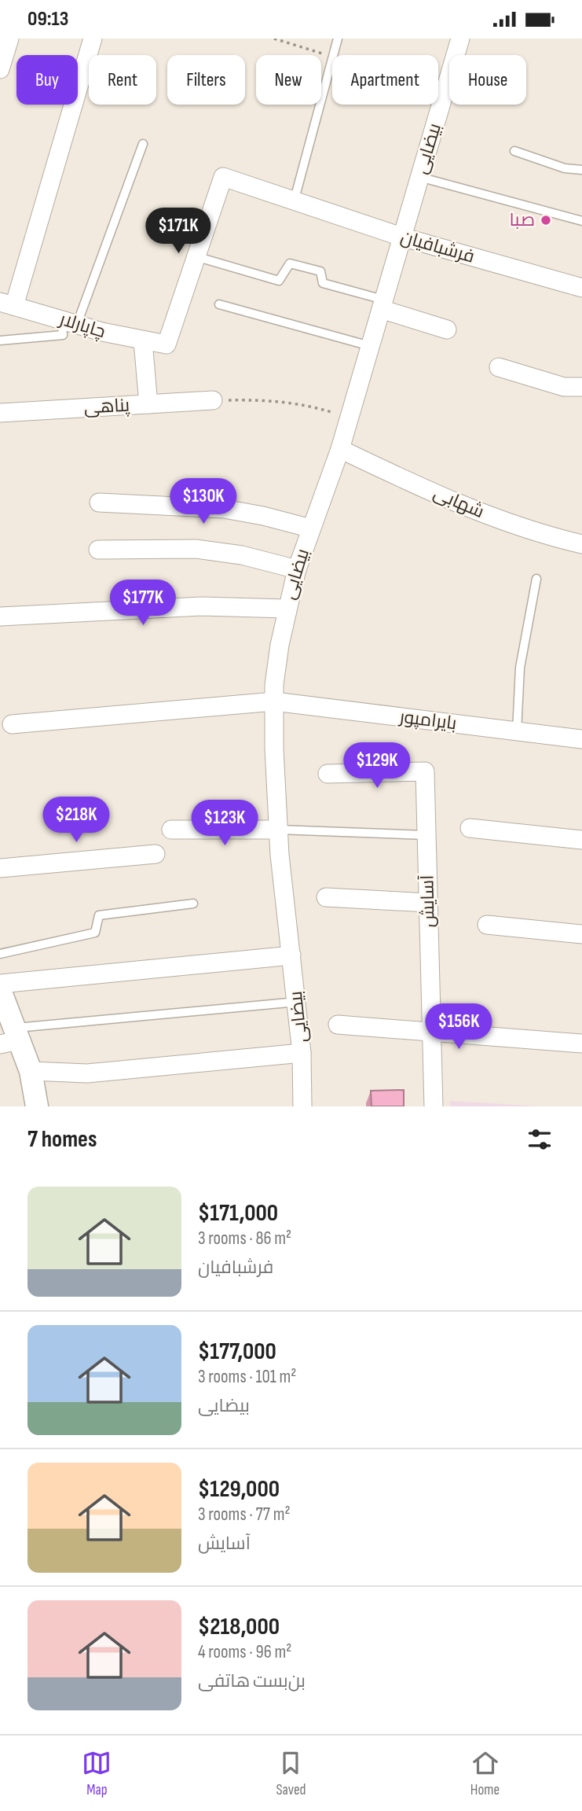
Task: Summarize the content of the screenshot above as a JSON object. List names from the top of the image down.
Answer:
{
  "streets": {
    "street": [
      "بیضایی",
      "فرشبافیان",
      "چاپارلار",
      "پناهی",
      "شهابی",
      "بایرامپور",
      "آسایش"
    ]
  },
  "crossings": [
    ["بیضایی", "فرشبافیان"],
    ["بیضایی", "شهابی"],
    ["بیضایی", "بایرامپور"],
    ["فرشبافیان", "چاپارلار"]
  ],
  "places": ["صبا"],
  "page": {
    "status": "09:13",
    "chip": [
      "Buy",
      "Rent",
      "Filters",
      "New",
      "Apartment",
      "House"
    ],
    "price": [
      "$171K",
      "$130K",
      "$177K",
      "$129K",
      "$218K",
      "$123K",
      "$156K"
    ],
    "heading": "7 homes",
    "list": [
      {
        "name": "$171,000",
        "note": "3 rooms · 86 m² · فرشبافیان"
      },
      {
        "name": "$177,000",
        "note": "3 rooms · 101 m² · بیضایی"
      },
      {
        "name": "$129,000",
        "note": "3 rooms · 77 m² · آسایش"
      },
      {
        "name": "$218,000",
        "note": "4 rooms · 96 m² · بن‌بست هاتفی"
      }
    ],
    "tabs": ["Map", "Saved", "Home"]
  }
}
